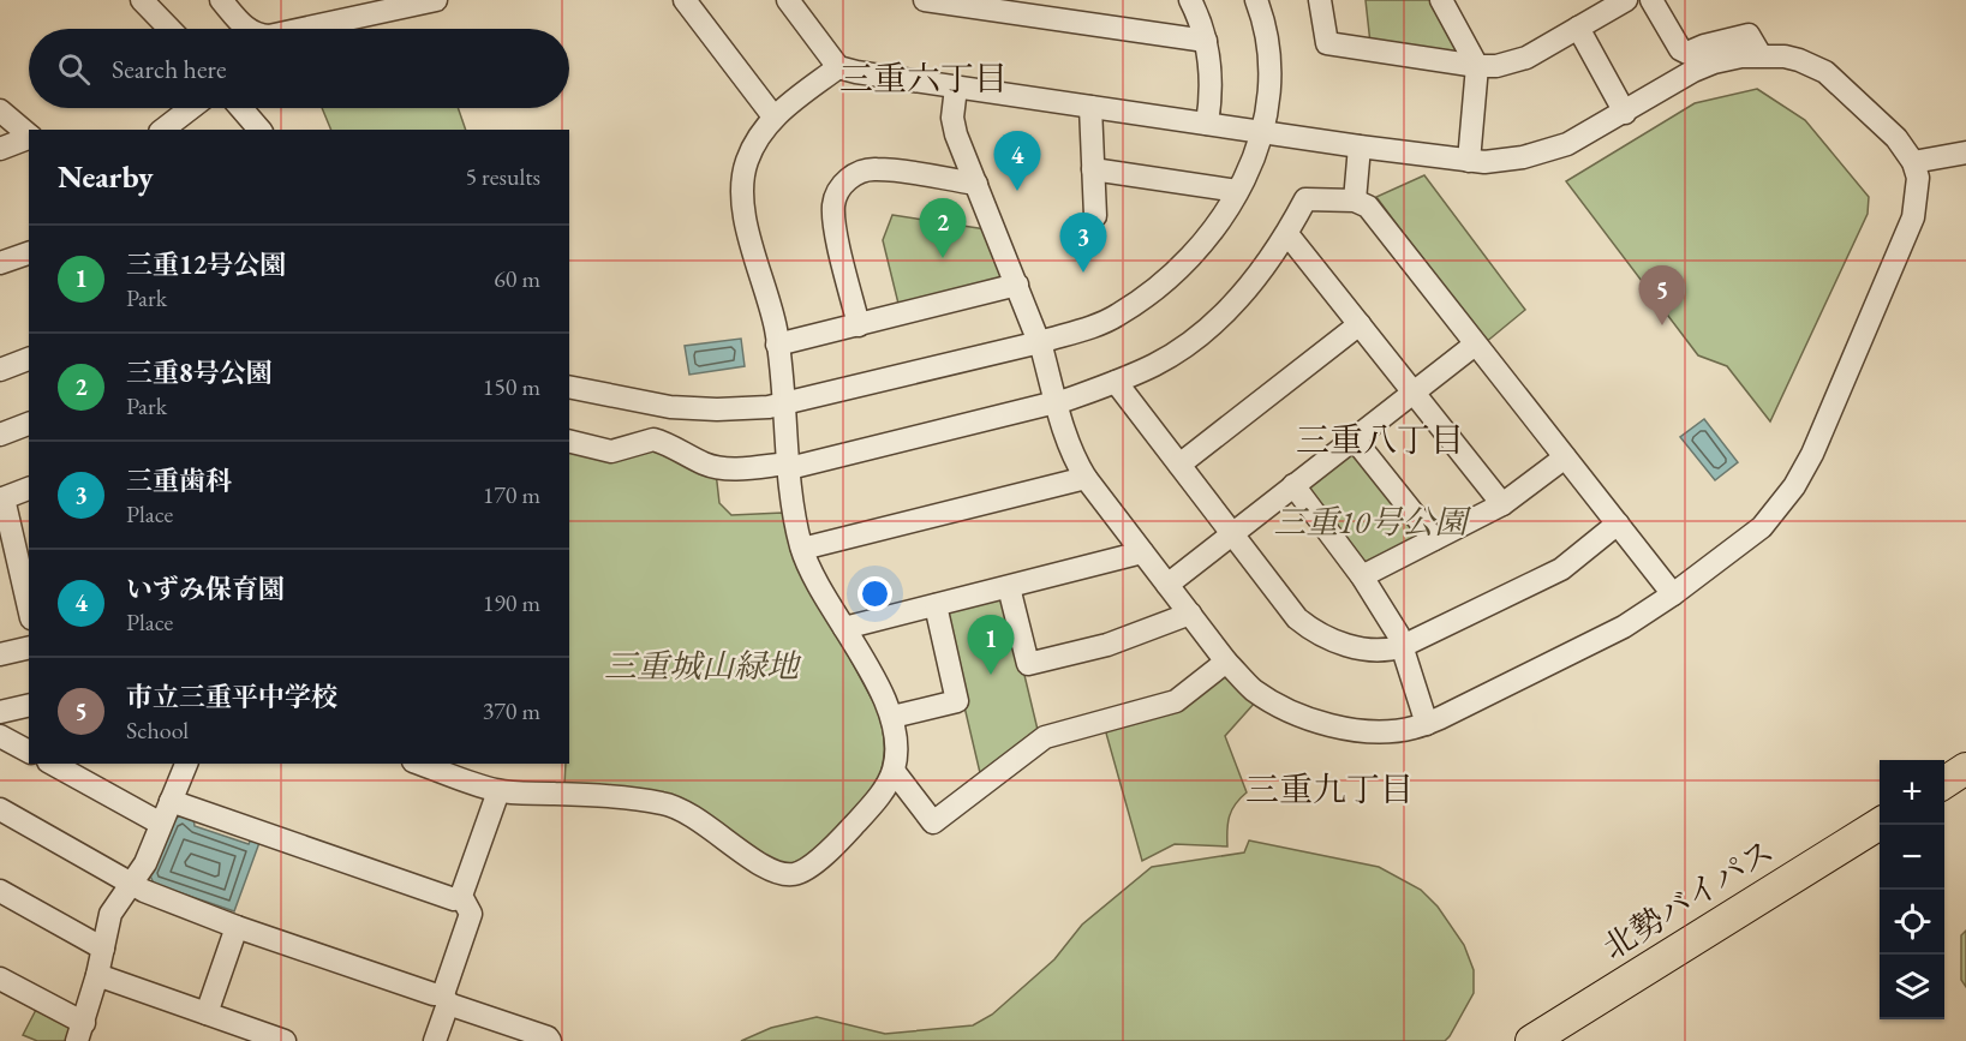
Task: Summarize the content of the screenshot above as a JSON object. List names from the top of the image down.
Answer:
{
  "streets": {
    "highway": ["北勢バイパス"]
  },
  "districts": ["三重六丁目", "三重八丁目", "三重九丁目"],
  "parks": ["三重10号公園", "三重城山緑地"],
  "page": {
    "search": "Search here",
    "heading": ["Nearby", "5 results"],
    "pins": [
      "4",
      "2",
      "3",
      "5",
      "1"
    ],
    "list": [
      {
        "mark": "1",
        "name": "三重12号公園",
        "note": "Park",
        "value": "60 m"
      },
      {
        "mark": "2",
        "name": "三重8号公園",
        "note": "Park",
        "value": "150 m"
      },
      {
        "mark": "3",
        "name": "三重歯科",
        "note": "Place",
        "value": "170 m"
      },
      {
        "mark": "4",
        "name": "いずみ保育園",
        "note": "Place",
        "value": "190 m"
      },
      {
        "mark": "5",
        "name": "市立三重平中学校",
        "note": "School",
        "value": "370 m"
      }
    ],
    "map_buttons": ["+", "−"]
  }
}
